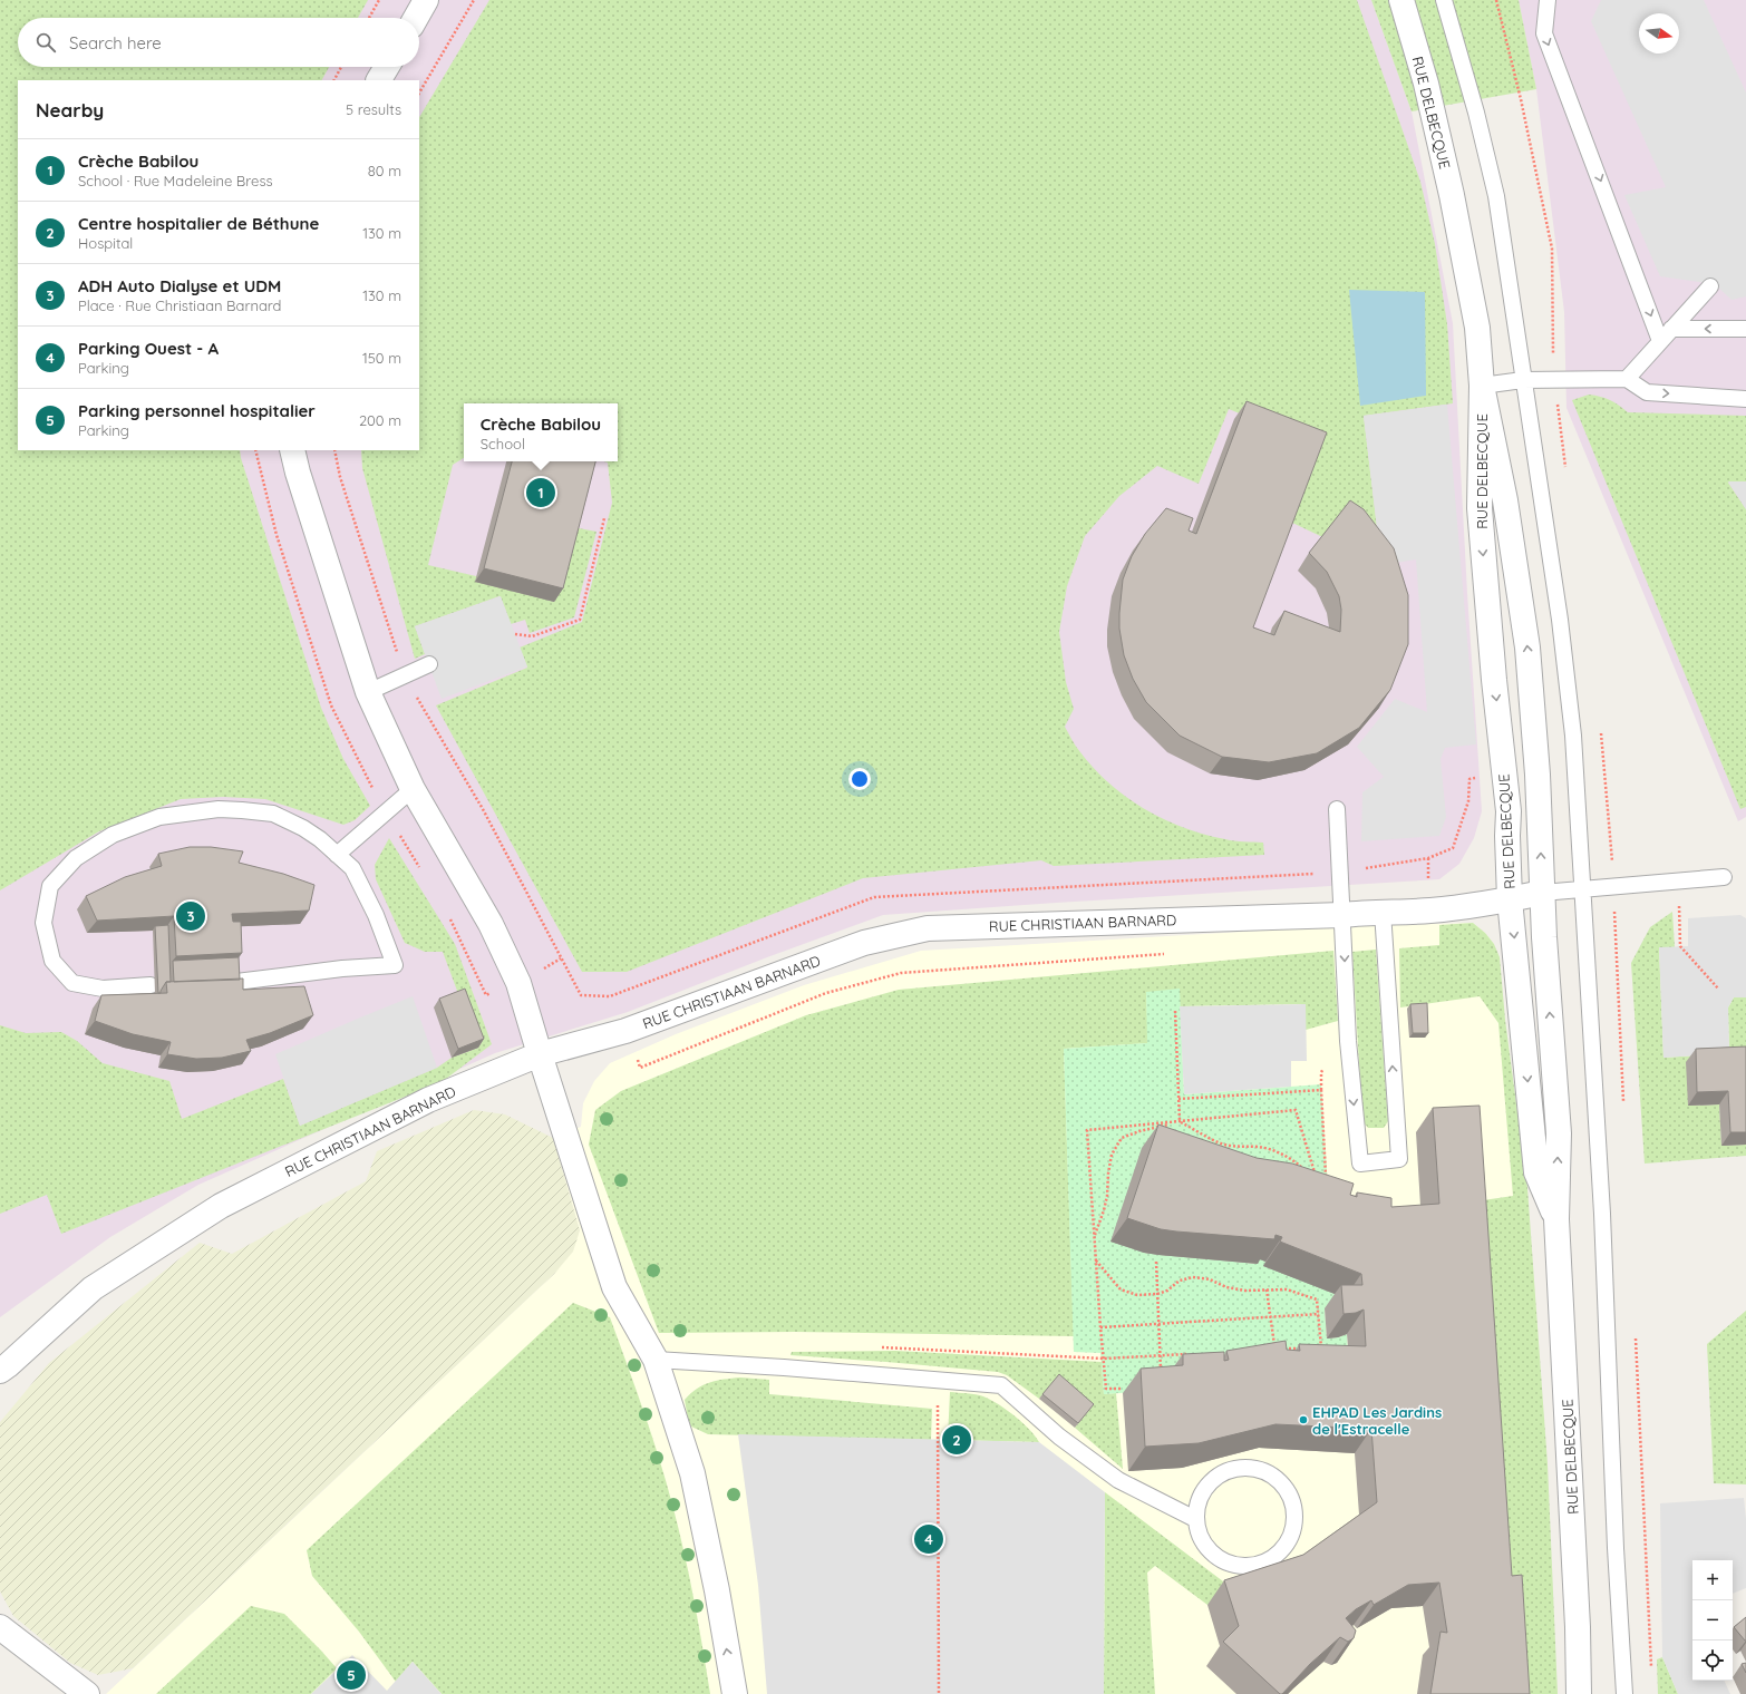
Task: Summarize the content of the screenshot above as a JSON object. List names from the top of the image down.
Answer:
{
  "streets": {
    "street": ["RUE DELBECQUE", "RUE CHRISTIAAN BARNARD"]
  },
  "crossings": [
    ["RUE DELBECQUE", "RUE CHRISTIAAN BARNARD"]
  ],
  "places": ["EHPAD Les Jardins de l'Estracelle"],
  "north": "right",
  "page": {
    "search": "Search here",
    "heading": ["Nearby", "5 results"],
    "list": [
      {
        "mark": "1",
        "name": "Crèche Babilou",
        "note": "School · Rue Madeleine Bress",
        "value": "80 m"
      },
      {
        "mark": "2",
        "name": "Centre hospitalier de Béthune",
        "note": "Hospital",
        "value": "130 m"
      },
      {
        "mark": "3",
        "name": "ADH Auto Dialyse et UDM",
        "note": "Place · Rue Christiaan Barnard",
        "value": "130 m"
      },
      {
        "mark": "4",
        "name": "Parking Ouest - A",
        "note": "Parking",
        "value": "150 m"
      },
      {
        "mark": "5",
        "name": "Parking personnel hospitalier",
        "note": "Parking",
        "value": "200 m"
      }
    ],
    "popup": ["Crèche Babilou", "School"],
    "pins": [
      "1",
      "3",
      "2",
      "4",
      "5"
    ],
    "map_buttons": ["+", "−"]
  }
}
